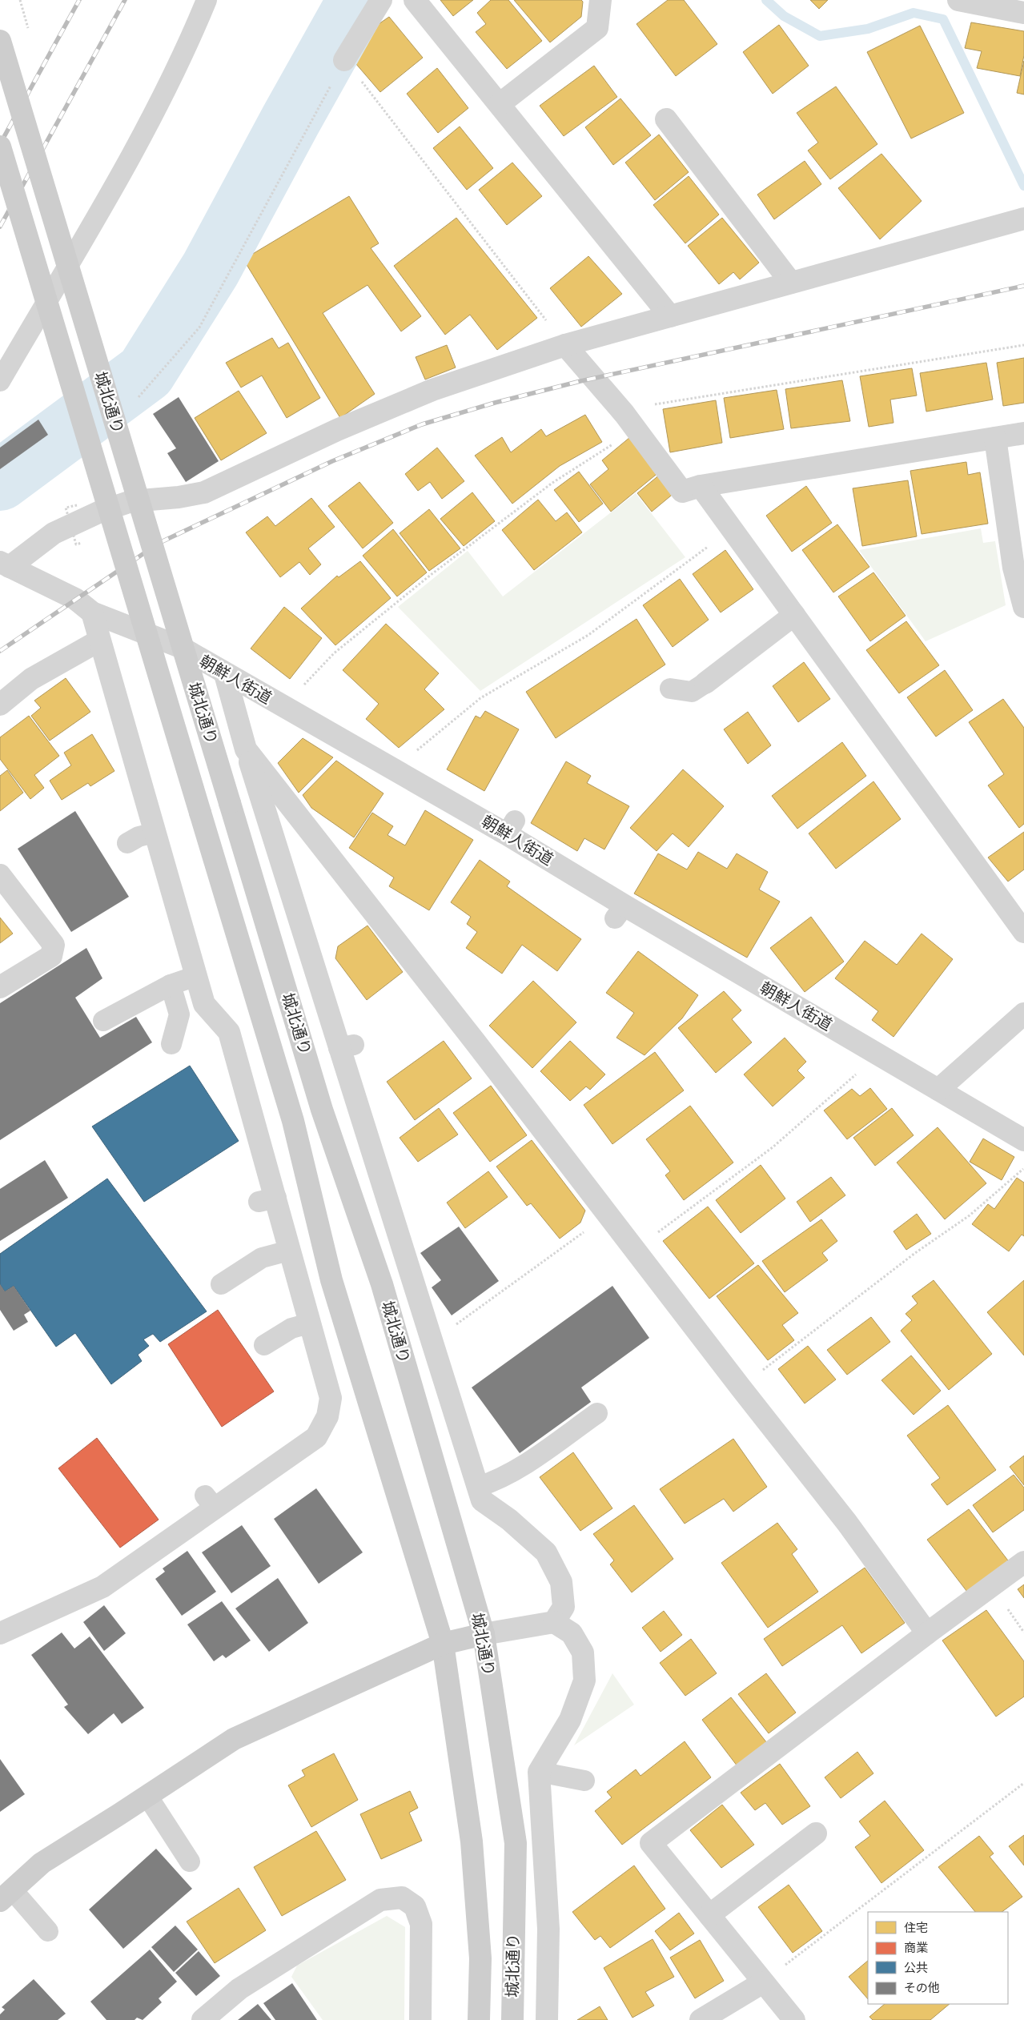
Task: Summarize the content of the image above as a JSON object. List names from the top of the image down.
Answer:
{
  "streets": {
    "main road": ["城北通り"],
    "street": ["朝鮮人街道"]
  },
  "legend": [
    "住宅",
    "商業",
    "公共",
    "その他"
  ]
}
